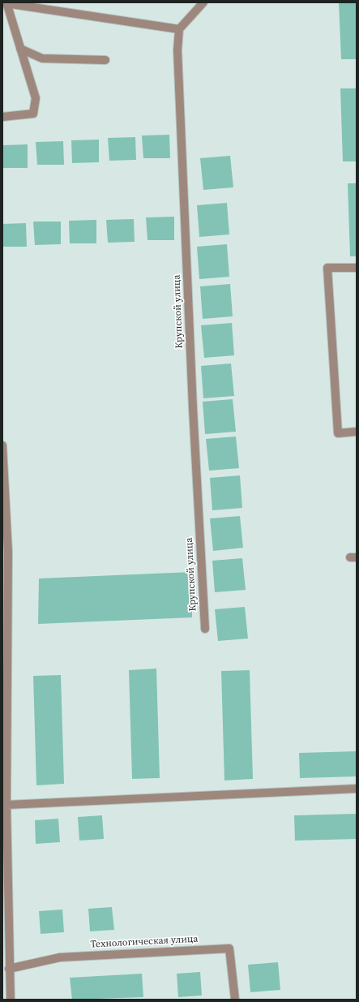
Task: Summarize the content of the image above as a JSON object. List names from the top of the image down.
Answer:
{
  "streets": {
    "street": ["Крупской улица", "Технологическая улица"]
  }
}
